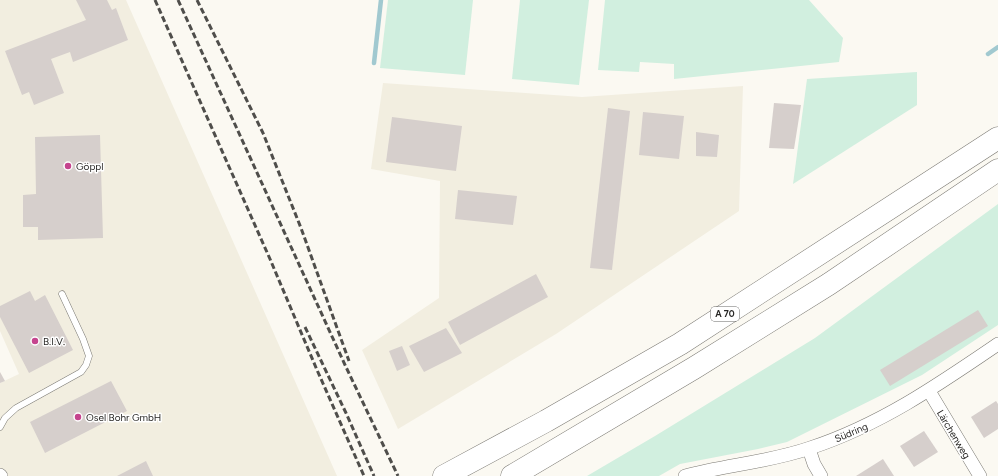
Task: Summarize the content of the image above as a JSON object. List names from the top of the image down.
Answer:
{
  "streets": {
    "highway": ["A 70"],
    "street": ["Südring", "Lärchenweg"]
  },
  "crossings": [
    ["Südring", "Lärchenweg"]
  ],
  "places": ["Göppl", "B.I.V.", "Osel Bohr GmbH"]
}
